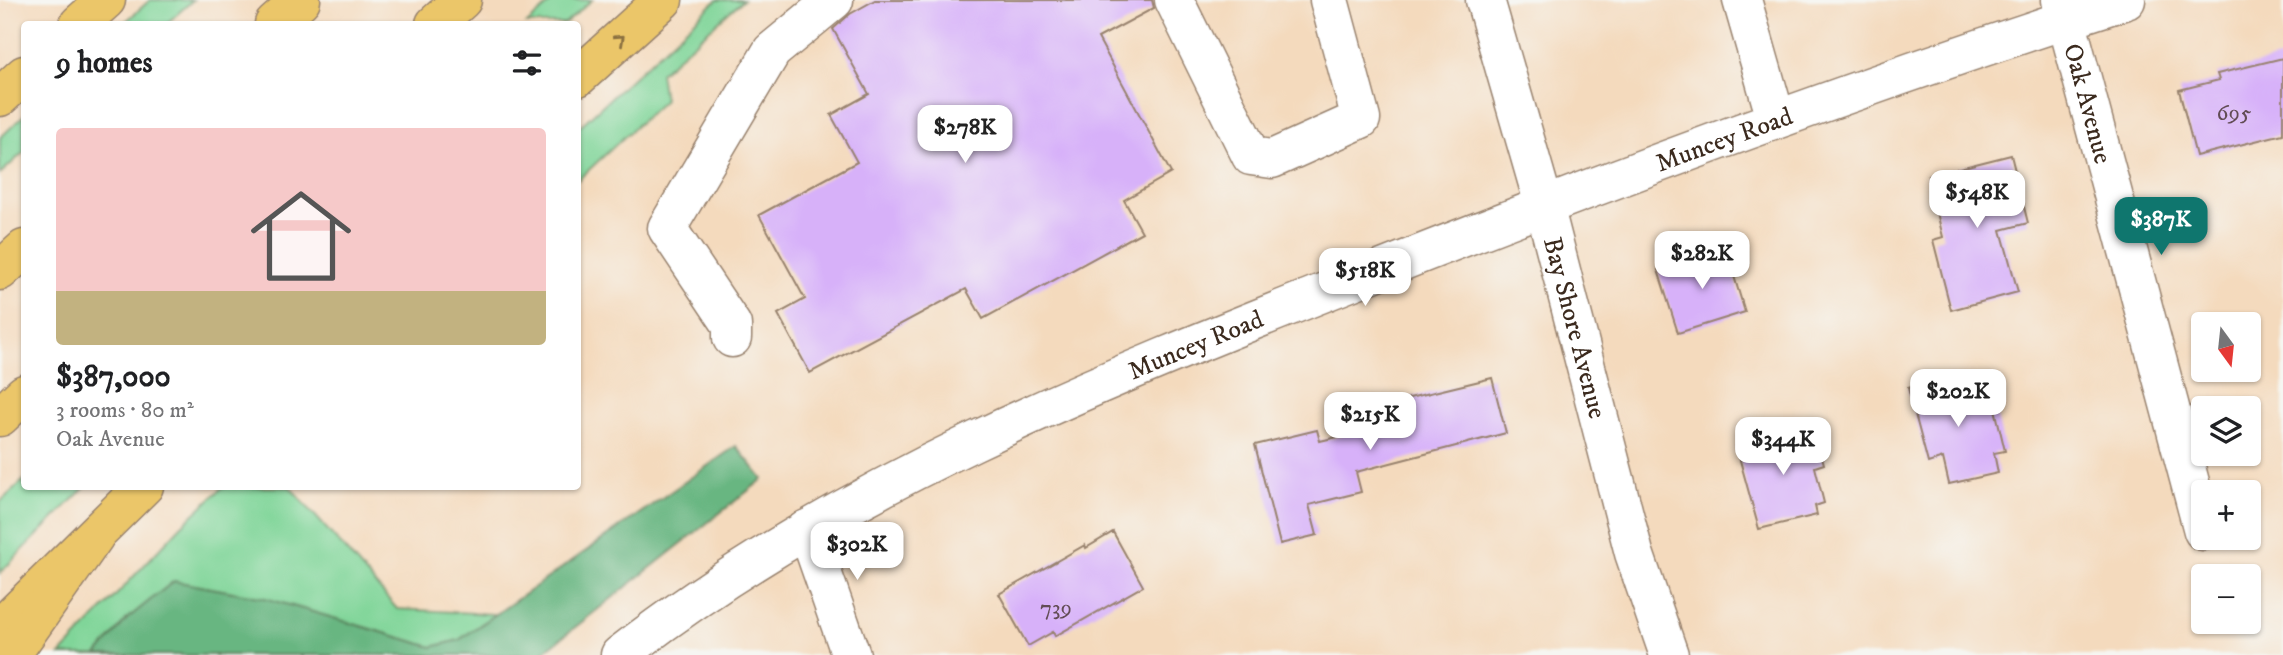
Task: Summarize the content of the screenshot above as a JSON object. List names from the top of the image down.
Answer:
{
  "streets": {
    "street": ["Oak Avenue", "Muncey Road", "Bay Shore Avenue"]
  },
  "crossings": [
    ["Oak Avenue", "Muncey Road"],
    ["Muncey Road", "Bay Shore Avenue"]
  ],
  "house_numbers": ["695", "739"],
  "north": "bottom",
  "page": {
    "heading": "9 homes",
    "price": [
      "$278K",
      "$548K",
      "$387K",
      "$282K",
      "$518K",
      "$202K",
      "$215K",
      "$344K",
      "$302K"
    ],
    "list": [
      {
        "name": "$387,000",
        "note": "3 rooms · 80 m² · Oak Avenue"
      }
    ],
    "map_buttons": ["+", "−"]
  }
}
